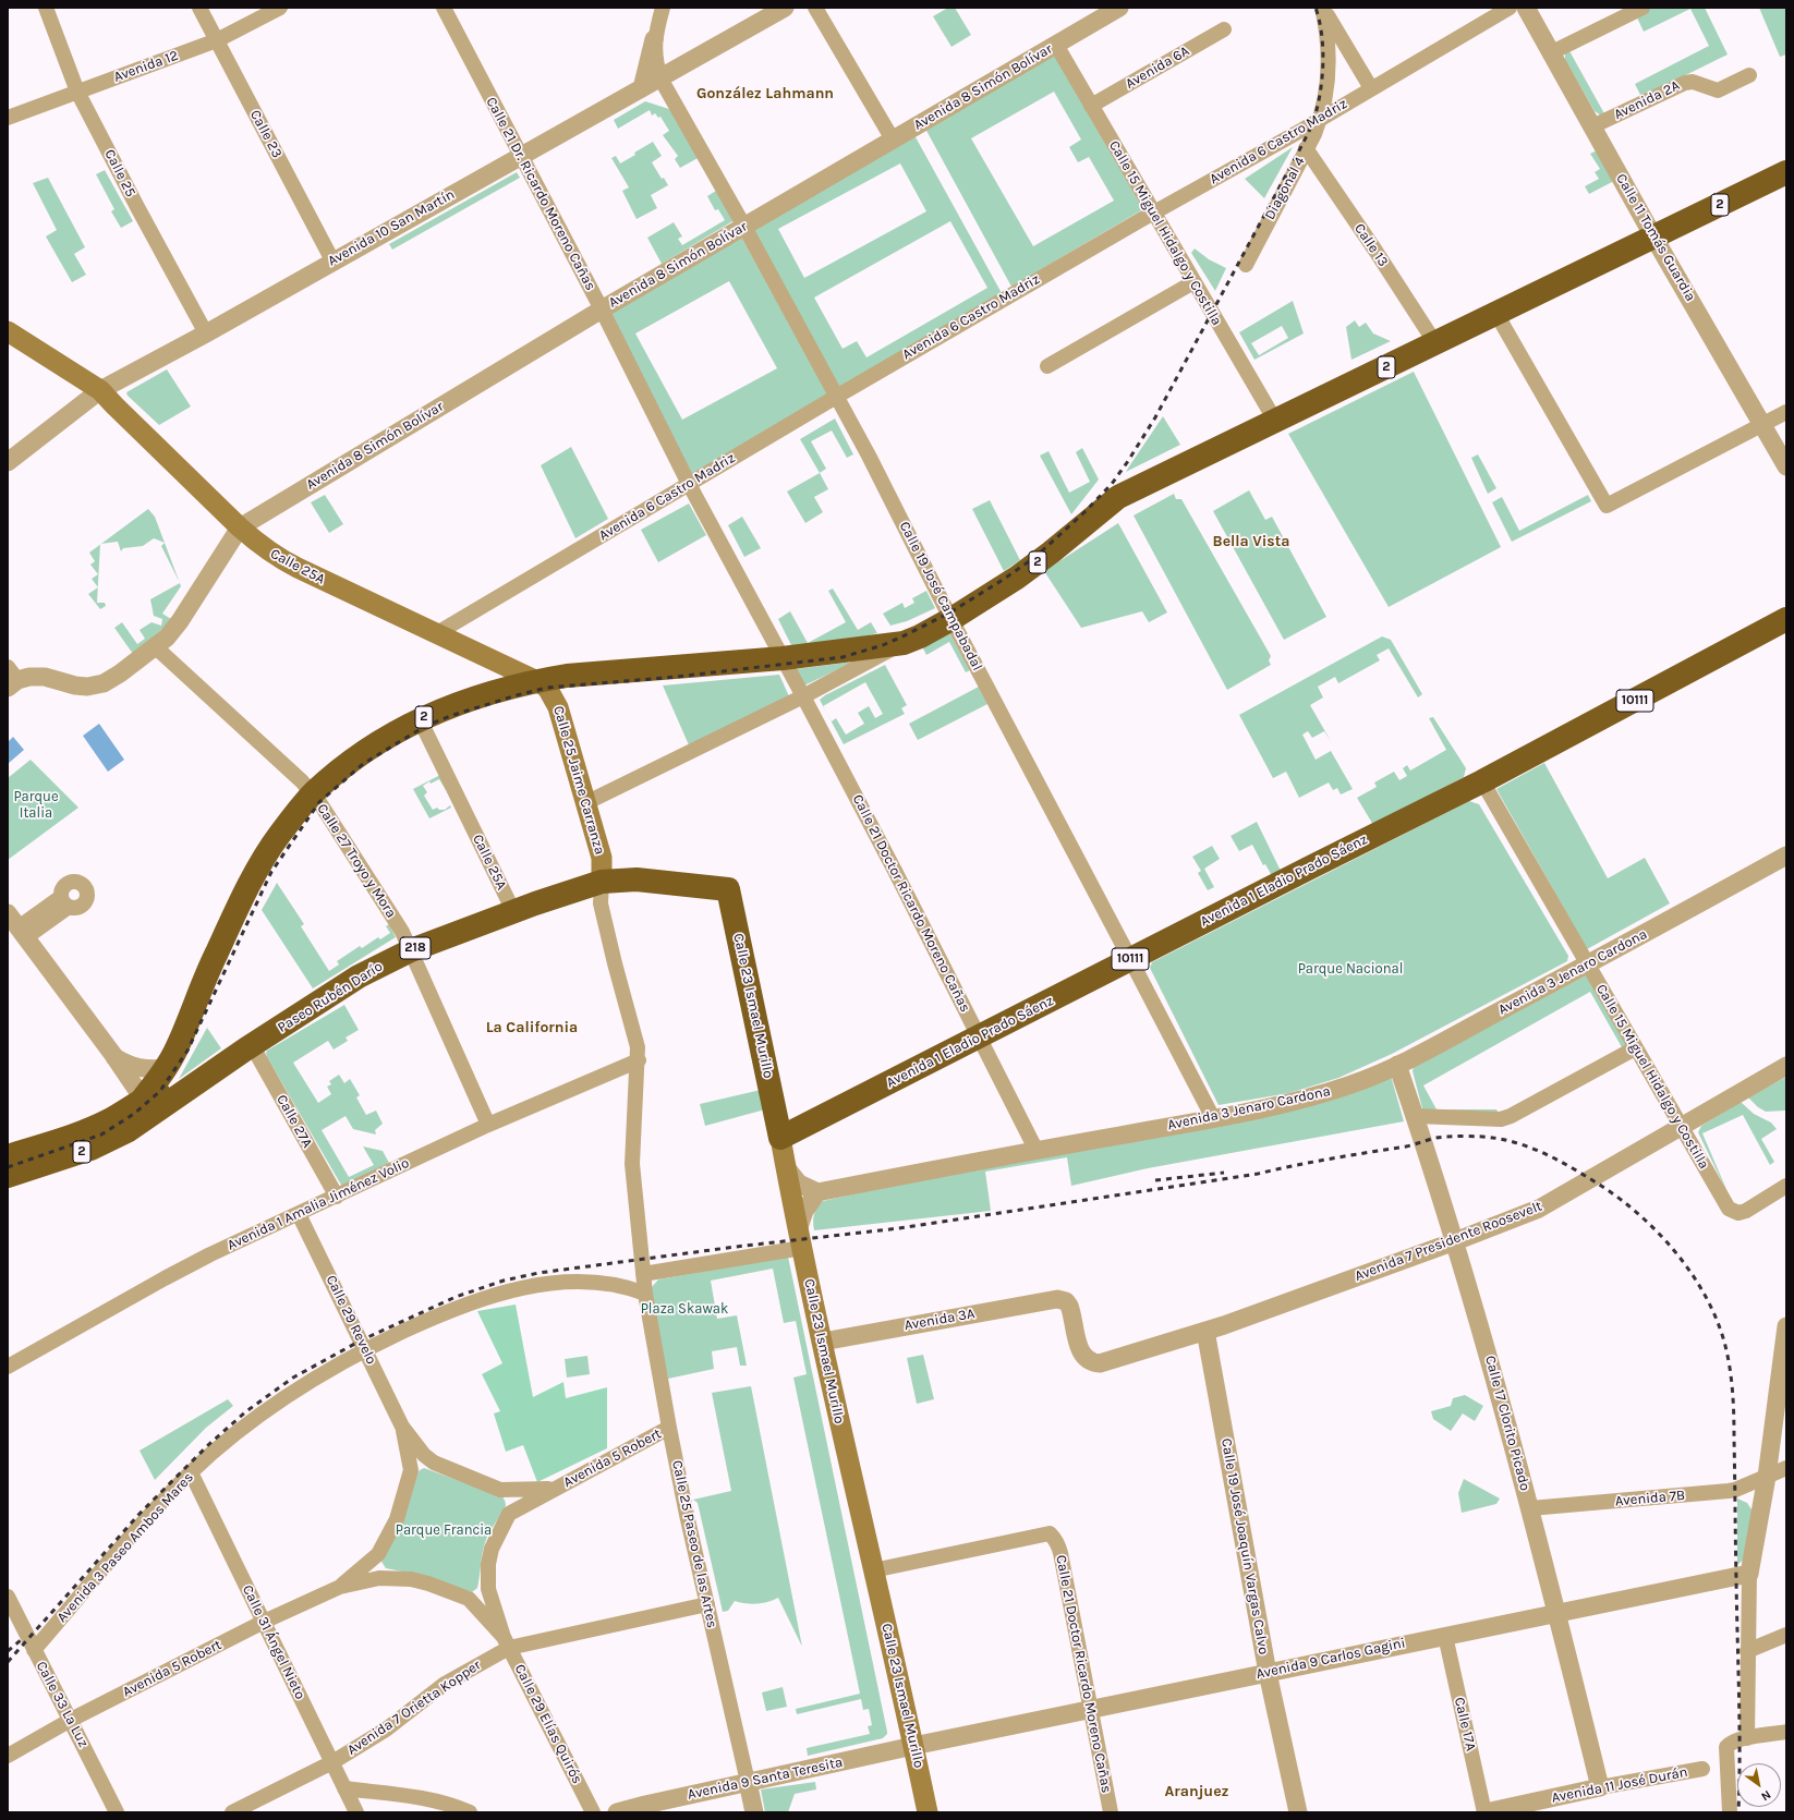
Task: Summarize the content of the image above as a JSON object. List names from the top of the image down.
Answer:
{
  "streets": {
    "highway": [
      "2",
      "10111",
      "Avenida 1 Eladio Prado Sáenz",
      "218",
      "Paseo Rubén Darío",
      "Calle 23 Ismael Murillo"
    ],
    "main road": ["Calle 25A", "Calle 25 Jaime Carranza"],
    "street": [
      "Avenida 12",
      "Avenida 6A",
      "Avenida 8 Simón Bolívar",
      "Avenida 2A",
      "Calle 23",
      "Avenida 6 Castro Madriz",
      "Calle 25",
      "Diagonal 4",
      "Calle 21 Dr. Ricardo Moreno Cañas",
      "Avenida 10 San Martín",
      "Calle 15 Miguel Hidalgo y Costilla",
      "Calle 11 Tomás Guardia",
      "Calle 13",
      "Calle 19 José Campabadal",
      "Calle 27 Troyo y Mora",
      "Calle 21 Doctor Ricardo Moreno Cañas",
      "Avenida 3 Jenaro Cardona",
      "Calle 27A",
      "Avenida 1 Amalia Jiménez Volio",
      "Avenida 7 Presidente Roosevelt",
      "Calle 29 Revelo",
      "Avenida 3A",
      "Calle 17 Clorito Picado",
      "Avenida 5 Robert",
      "Avenida 7B",
      "Calle 25 Paseo de las Artes",
      "Calle 19 José Joaquín Vargas Calvo",
      "Avenida 3 Paseo Ambos Mares",
      "Calle 31 Ángel Nieto",
      "Avenida 9 Carlos Gagini",
      "Calle 33 La Luz",
      "Avenida 7 Orietta Kopper",
      "Calle 29 Elías Quirós",
      "Calle 17A",
      "Avenida 9 Santa Teresita",
      "Avenida 11 José Durán"
    ]
  },
  "crossings": [
    ["Avenida 12", "Calle 23"],
    ["Avenida 12", "Calle 25"],
    ["Avenida 6A", "Calle 15 Miguel Hidalgo y Costilla"],
    ["Avenida 8 Simón Bolívar", "Calle 21 Dr. Ricardo Moreno Cañas"],
    ["Avenida 8 Simón Bolívar", "Calle 15 Miguel Hidalgo y Costilla"],
    ["Avenida 8 Simón Bolívar", "Calle 25A"],
    ["Avenida 8 Simón Bolívar", "Calle 19 José Campabadal"],
    ["Avenida 2A", "Calle 11 Tomás Guardia"],
    ["Calle 23", "Avenida 10 San Martín"],
    ["Avenida 6 Castro Madriz", "Diagonal 4"],
    ["Avenida 6 Castro Madriz", "Calle 21 Dr. Ricardo Moreno Cañas"],
    ["Avenida 6 Castro Madriz", "Calle 15 Miguel Hidalgo y Costilla"],
    ["Avenida 6 Castro Madriz", "Calle 25A"],
    ["Avenida 6 Castro Madriz", "Calle 19 José Campabadal"],
    ["Calle 25", "Avenida 10 San Martín"],
    ["Diagonal 4", "Calle 13"],
    ["Calle 21 Dr. Ricardo Moreno Cañas", "2"],
    ["Calle 21 Dr. Ricardo Moreno Cañas", "Avenida 10 San Martín"],
    ["Calle 21 Dr. Ricardo Moreno Cañas", "Calle 21 Doctor Ricardo Moreno Cañas"],
    ["2", "Calle 15 Miguel Hidalgo y Costilla"],
    ["2", "Calle 11 Tomás Guardia"],
    ["2", "Calle 13"],
    ["2", "Calle 25A"],
    ["2", "Calle 19 José Campabadal"],
    ["2", "Calle 25 Jaime Carranza"],
    ["2", "Calle 27 Troyo y Mora"],
    ["2", "Calle 21 Doctor Ricardo Moreno Cañas"],
    ["2", "Paseo Rubén Darío"],
    ["Avenida 10 San Martín", "Calle 25A"],
    ["Avenida 10 San Martín", "Calle 19 José Campabadal"],
    ["Calle 15 Miguel Hidalgo y Costilla", "Avenida 1 Eladio Prado Sáenz"],
    ["Calle 15 Miguel Hidalgo y Costilla", "Avenida 3 Jenaro Cardona"],
    ["Calle 15 Miguel Hidalgo y Costilla", "Avenida 7 Presidente Roosevelt"],
    ["Calle 25A", "Calle 25 Jaime Carranza"],
    ["Calle 25A", "Paseo Rubén Darío"],
    ["Calle 19 José Campabadal", "Avenida 1 Eladio Prado Sáenz"],
    ["Calle 19 José Campabadal", "Avenida 3 Jenaro Cardona"],
    ["Calle 25 Jaime Carranza", "Paseo Rubén Darío"],
    ["Calle 25 Jaime Carranza", "Avenida 1 Amalia Jiménez Volio"],
    ["Calle 25 Jaime Carranza", "Calle 25 Paseo de las Artes"],
    ["Calle 27 Troyo y Mora", "Paseo Rubén Darío"],
    ["Calle 27 Troyo y Mora", "Avenida 1 Amalia Jiménez Volio"],
    ["Avenida 1 Eladio Prado Sáenz", "Calle 21 Doctor Ricardo Moreno Cañas"],
    ["Avenida 1 Eladio Prado Sáenz", "Calle 23 Ismael Murillo"],
    ["Calle 21 Doctor Ricardo Moreno Cañas", "Avenida 3 Jenaro Cardona"],
    ["Calle 21 Doctor Ricardo Moreno Cañas", "Calle 23 Ismael Murillo"],
    ["Calle 21 Doctor Ricardo Moreno Cañas", "Avenida 9 Carlos Gagini"],
    ["Avenida 3 Jenaro Cardona", "Calle 17 Clorito Picado"],
    ["Paseo Rubén Darío", "Calle 23 Ismael Murillo"],
    ["Paseo Rubén Darío", "Calle 27A"],
    ["Calle 23 Ismael Murillo", "Avenida 3A"],
    ["Calle 23 Ismael Murillo", "Avenida 9 Carlos Gagini"],
    ["Calle 23 Ismael Murillo", "Avenida 9 Santa Teresita"],
    ["Calle 27A", "Avenida 1 Amalia Jiménez Volio"],
    ["Avenida 1 Amalia Jiménez Volio", "Calle 29 Revelo"],
    ["Avenida 7 Presidente Roosevelt", "Avenida 3A"],
    ["Avenida 7 Presidente Roosevelt", "Calle 17 Clorito Picado"],
    ["Avenida 7 Presidente Roosevelt", "Calle 19 José Joaquín Vargas Calvo"],
    ["Calle 29 Revelo", "Avenida 5 Robert"],
    ["Calle 29 Revelo", "Avenida 3 Paseo Ambos Mares"],
    ["Calle 17 Clorito Picado", "Avenida 7B"],
    ["Calle 17 Clorito Picado", "Avenida 9 Carlos Gagini"],
    ["Calle 17 Clorito Picado", "Avenida 11 José Durán"],
    ["Avenida 5 Robert", "Calle 25 Paseo de las Artes"],
    ["Avenida 5 Robert", "Calle 31 Ángel Nieto"],
    ["Avenida 5 Robert", "Calle 33 La Luz"],
    ["Avenida 5 Robert", "Avenida 7 Orietta Kopper"],
    ["Avenida 5 Robert", "Calle 29 Elías Quirós"],
    ["Calle 25 Paseo de las Artes", "Avenida 3 Paseo Ambos Mares"],
    ["Calle 25 Paseo de las Artes", "Avenida 7 Orietta Kopper"],
    ["Calle 25 Paseo de las Artes", "Avenida 9 Santa Teresita"],
    ["Calle 19 José Joaquín Vargas Calvo", "Avenida 9 Carlos Gagini"],
    ["Avenida 3 Paseo Ambos Mares", "Calle 31 Ángel Nieto"],
    ["Avenida 3 Paseo Ambos Mares", "Calle 33 La Luz"],
    ["Calle 31 Ángel Nieto", "Avenida 7 Orietta Kopper"],
    ["Avenida 9 Carlos Gagini", "Calle 17A"],
    ["Avenida 9 Carlos Gagini", "Avenida 9 Santa Teresita"],
    ["Avenida 7 Orietta Kopper", "Calle 29 Elías Quirós"],
    ["Calle 17A", "Avenida 11 José Durán"]
  ],
  "districts": [
    "González Lahmann",
    "Bella Vista",
    "La California",
    "Aranjuez"
  ],
  "parks": [
    "Parque Italia",
    "Parque Nacional",
    "Plaza Skawak",
    "Parque Francia"
  ],
  "north": "bottom right"
}
